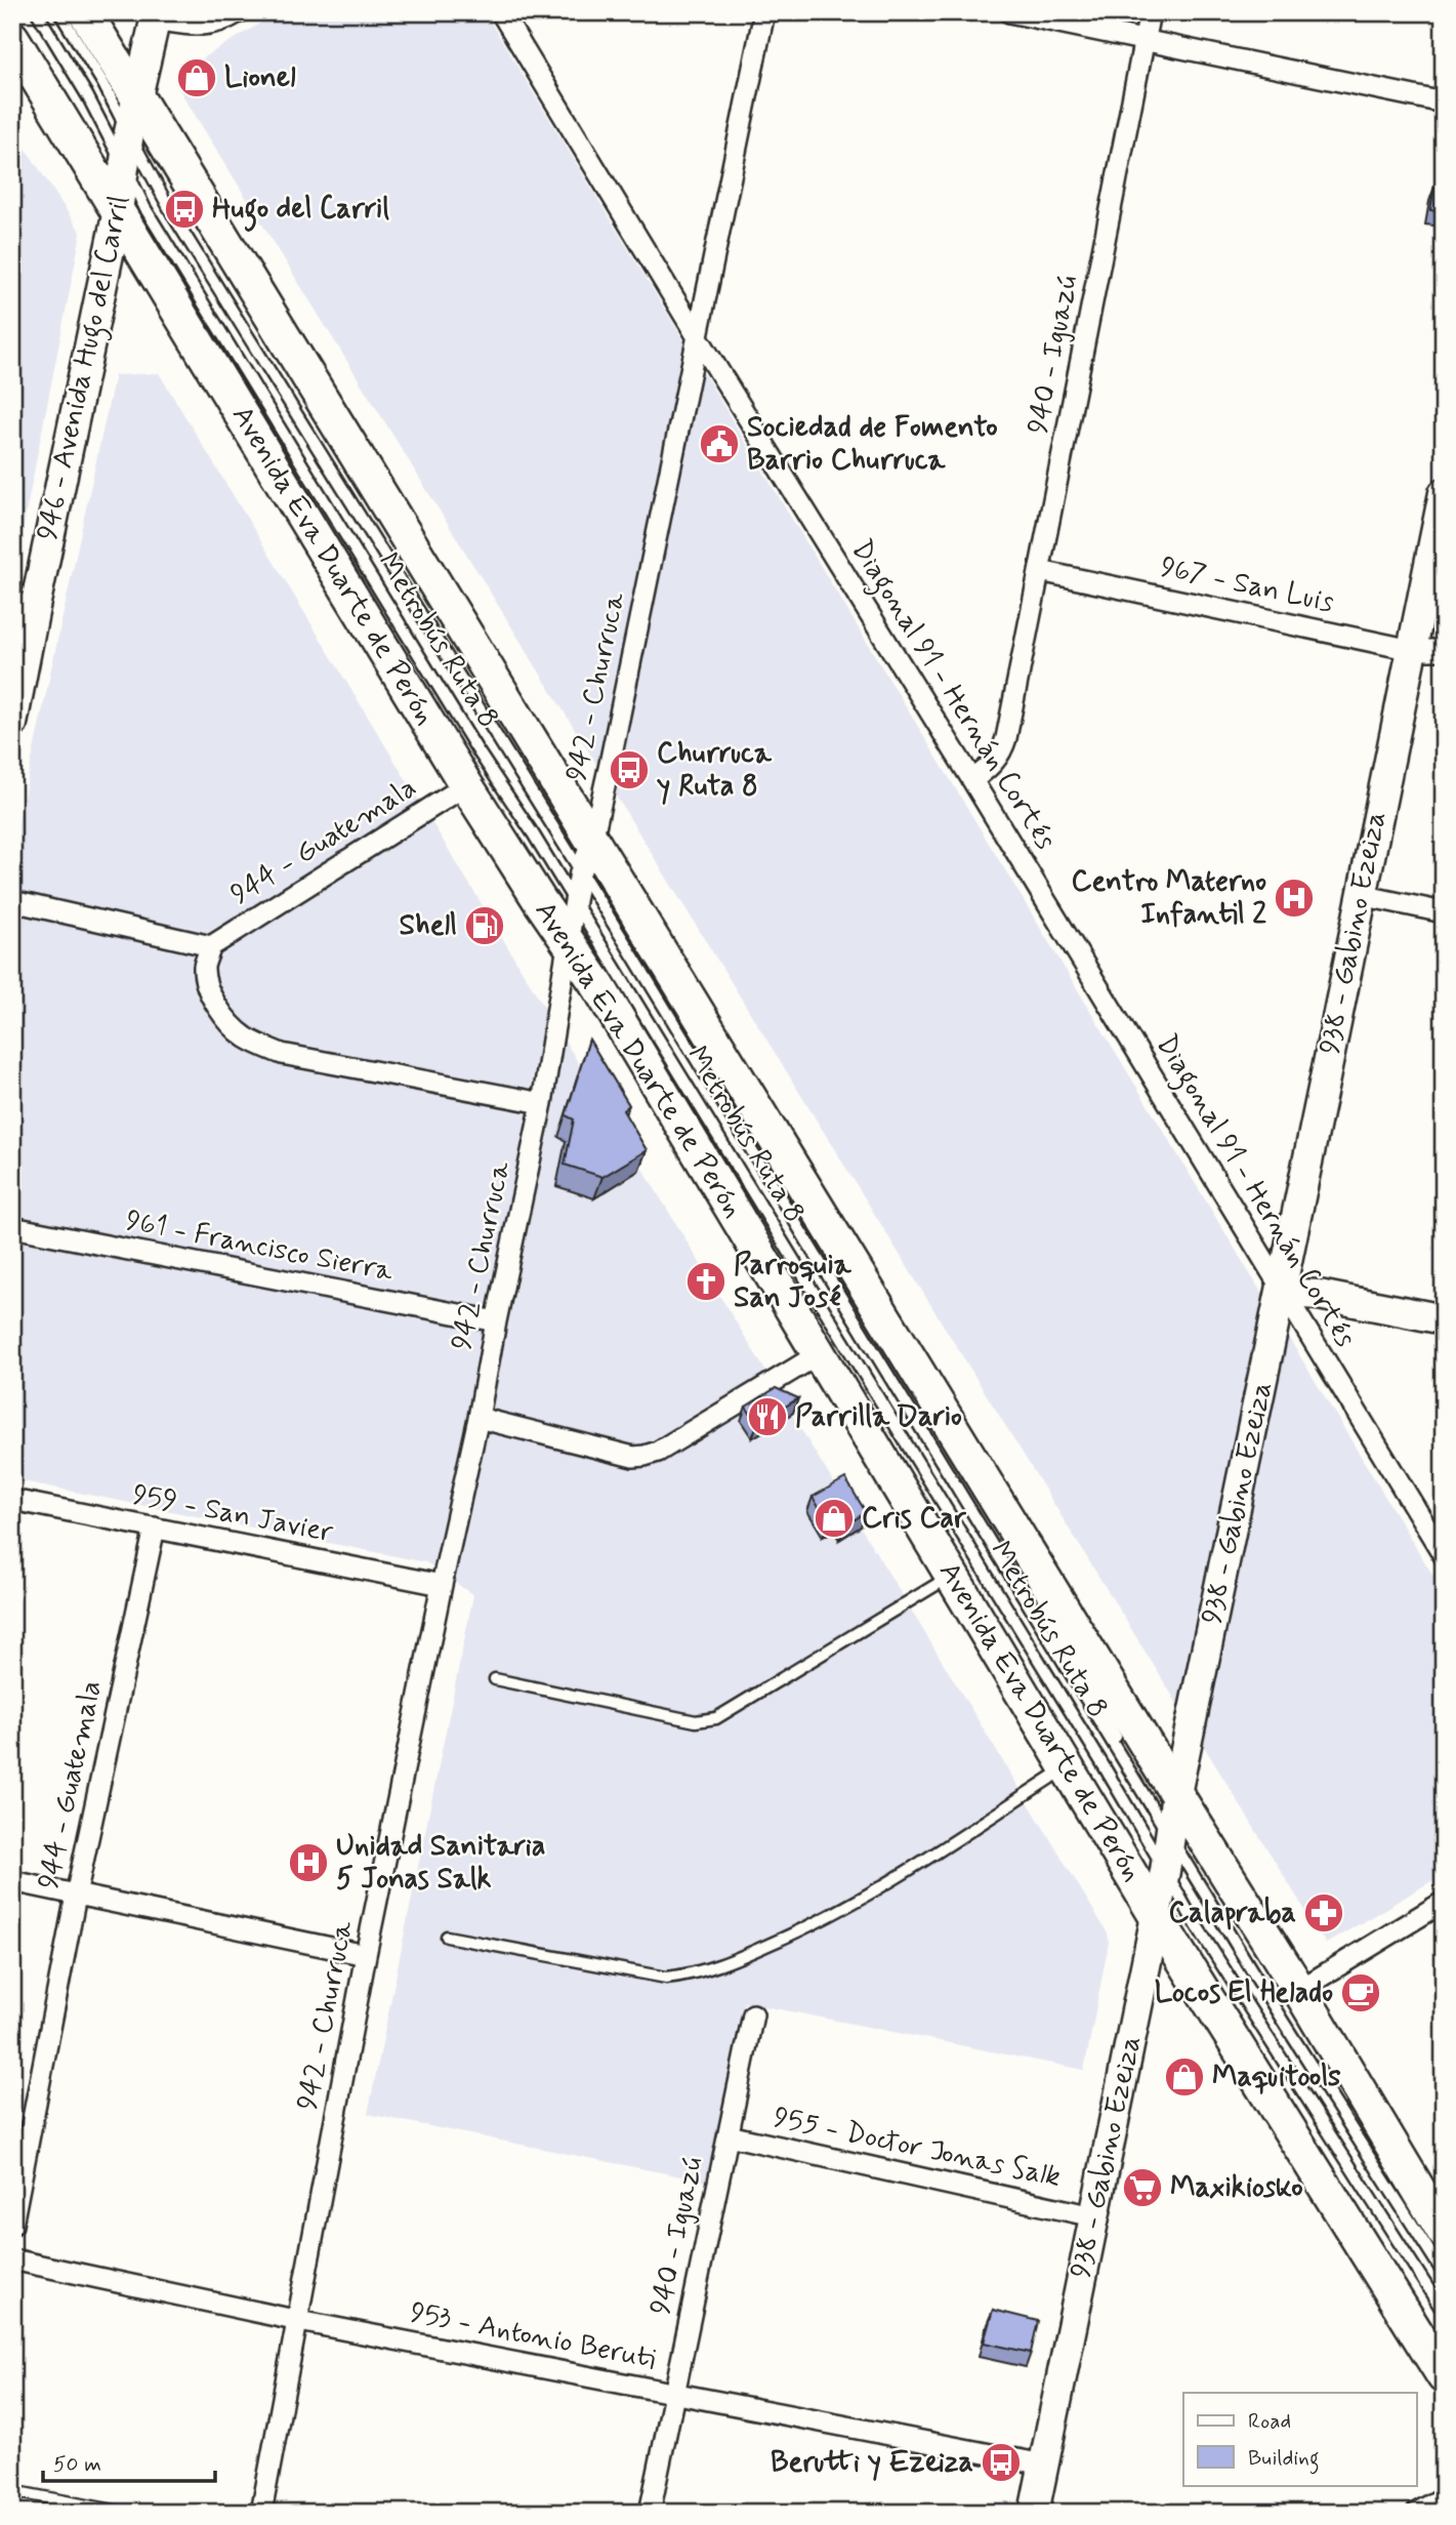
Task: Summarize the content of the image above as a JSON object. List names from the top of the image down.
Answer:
{
  "streets": {
    "main road": ["Avenida Eva Duarte de Perón"],
    "street": [
      "940 - Iguazú",
      "946 - Avenida Hugo del Carril",
      "967 - San Luis",
      "942 - Churruca",
      "Diagonal 91 - Hernán Cortés",
      "944 - Guatemala",
      "938 - Gabino Ezeiza",
      "961 - Francisco Sierra",
      "959 - San Javier",
      "955 - Doctor Jonas Salk",
      "953 - Antonio Beruti"
    ],
    "lane": ["Metrobús Ruta 8"]
  },
  "crossings": [
    ["940 - Iguazú", "967 - San Luis"],
    ["940 - Iguazú", "Diagonal 91 - Hernán Cortés"],
    ["940 - Iguazú", "955 - Doctor Jonas Salk"],
    ["940 - Iguazú", "953 - Antonio Beruti"],
    ["946 - Avenida Hugo del Carril", "Avenida Eva Duarte de Perón"],
    ["946 - Avenida Hugo del Carril", "Metrobús Ruta 8"],
    ["Avenida Eva Duarte de Perón", "942 - Churruca"],
    ["Avenida Eva Duarte de Perón", "944 - Guatemala"],
    ["Avenida Eva Duarte de Perón", "938 - Gabino Ezeiza"],
    ["967 - San Luis", "938 - Gabino Ezeiza"],
    ["Metrobús Ruta 8", "942 - Churruca"],
    ["Metrobús Ruta 8", "938 - Gabino Ezeiza"],
    ["942 - Churruca", "Diagonal 91 - Hernán Cortés"],
    ["942 - Churruca", "961 - Francisco Sierra"],
    ["942 - Churruca", "959 - San Javier"],
    ["942 - Churruca", "953 - Antonio Beruti"],
    ["Diagonal 91 - Hernán Cortés", "938 - Gabino Ezeiza"],
    ["944 - Guatemala", "959 - San Javier"],
    ["938 - Gabino Ezeiza", "955 - Doctor Jonas Salk"],
    ["938 - Gabino Ezeiza", "953 - Antonio Beruti"]
  ],
  "places": {
    "shop": ["Lionel", "Cris Car", "Maquitools"],
    "bus stop": ["Hugo del Carril", "Churruca y Ruta 8", "Berutti y Ezeiza"],
    "public building": ["Sociedad de Fomento Barrio Churruca"],
    "hospital": ["Centro Materno Infantil 2", "Unidad Sanitaria 5 Jonas Salk"],
    "fuel station": ["Shell"],
    "church": ["Parroquia San José"],
    "restaurant": ["Parrilla Dario"],
    "pharmacy": ["Calapraba"],
    "cafe": ["Locos El Helado"],
    "supermarket": ["Maxikiosko"]
  },
  "legend": ["Road", "Building"],
  "scale_bar": "50 m"
}
